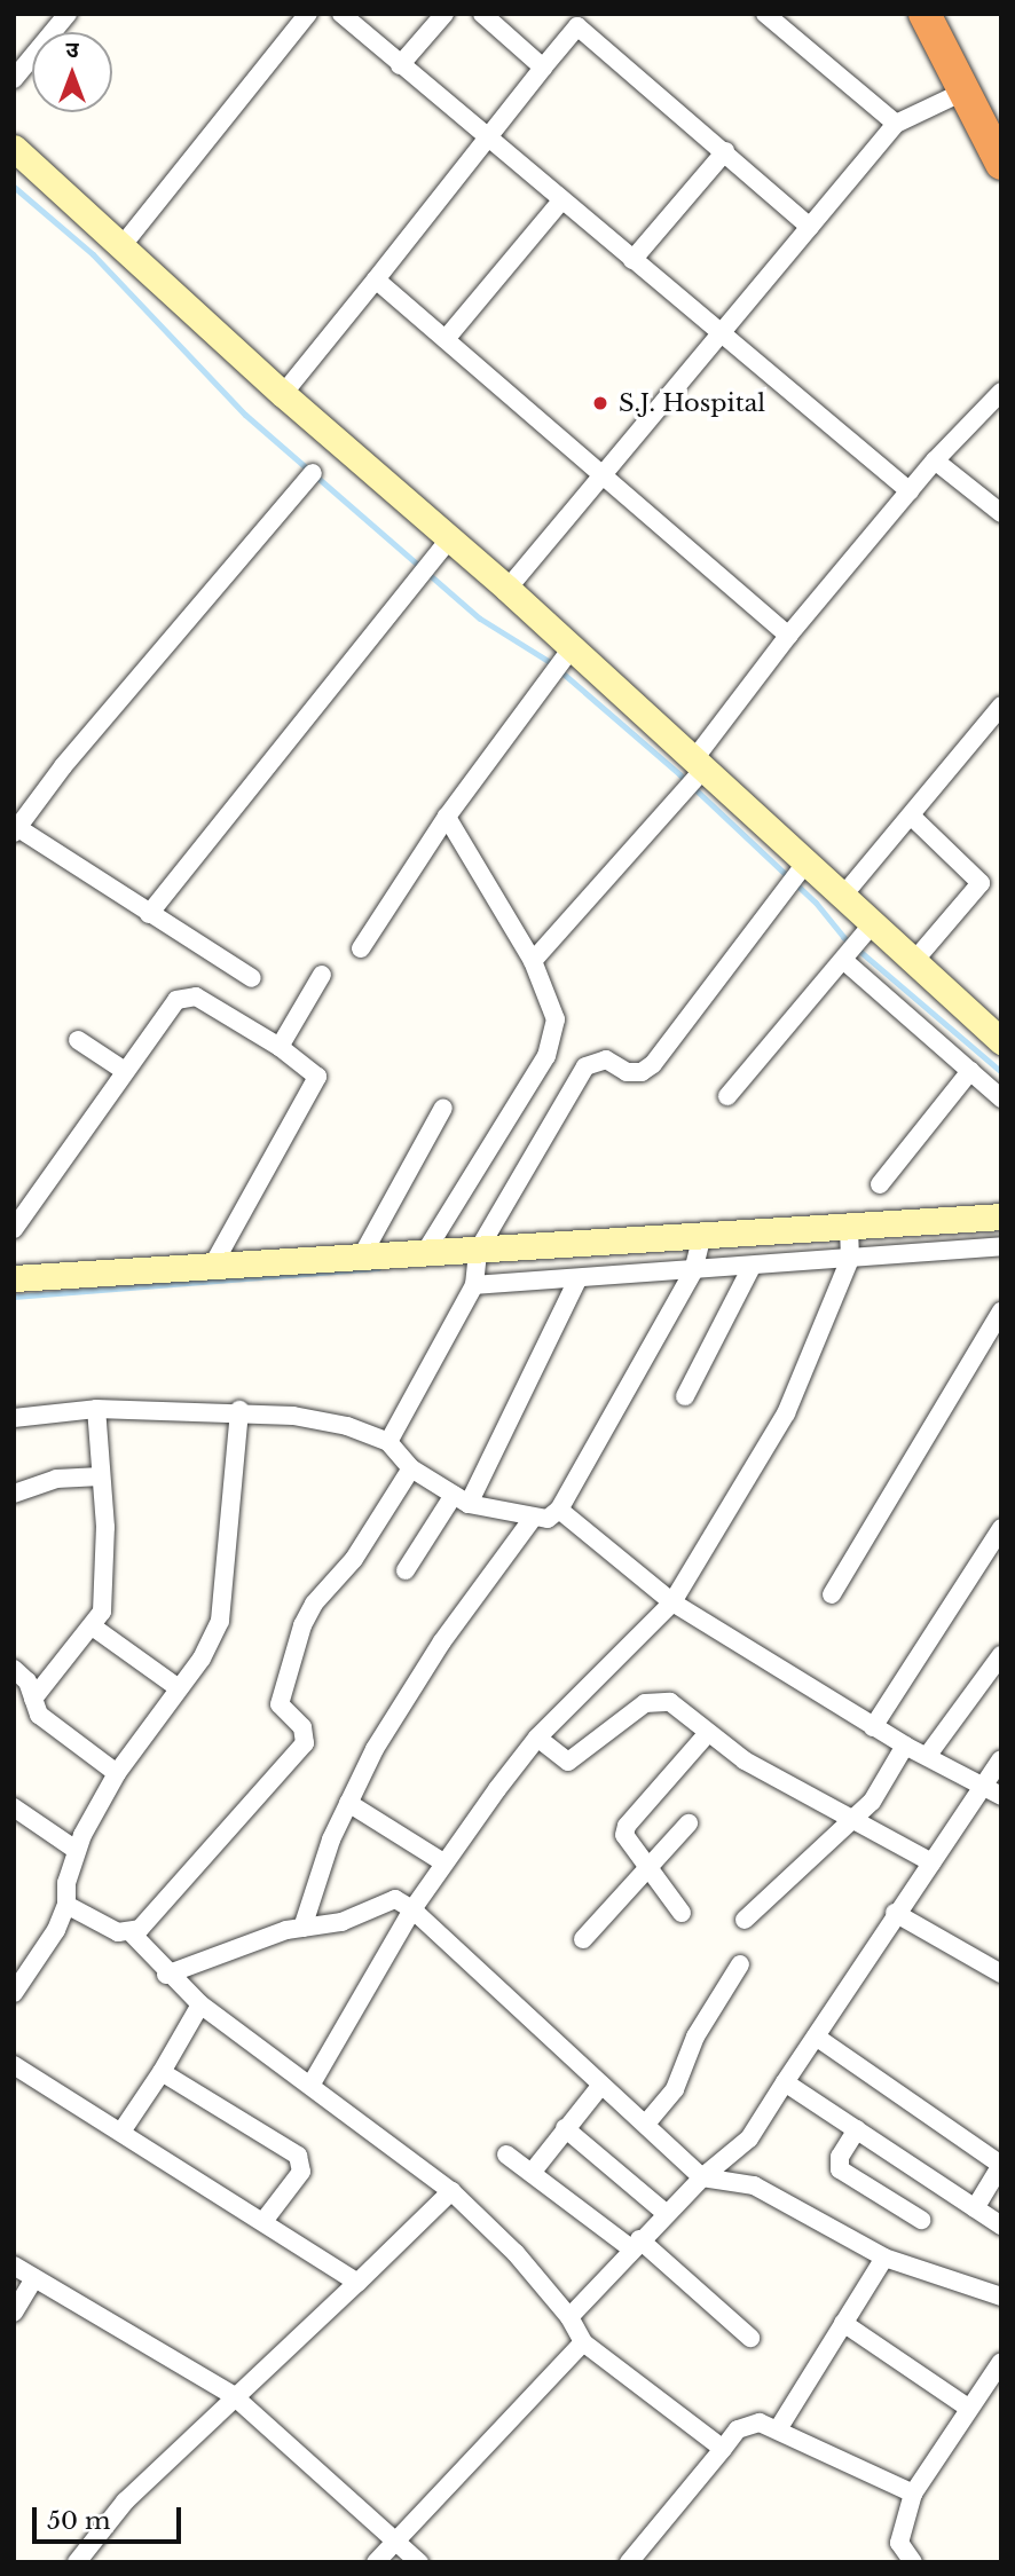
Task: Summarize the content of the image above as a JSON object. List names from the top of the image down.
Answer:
{
  "places": ["S.J. Hospital"],
  "scale_bar": "50 m",
  "north": "top"
}
